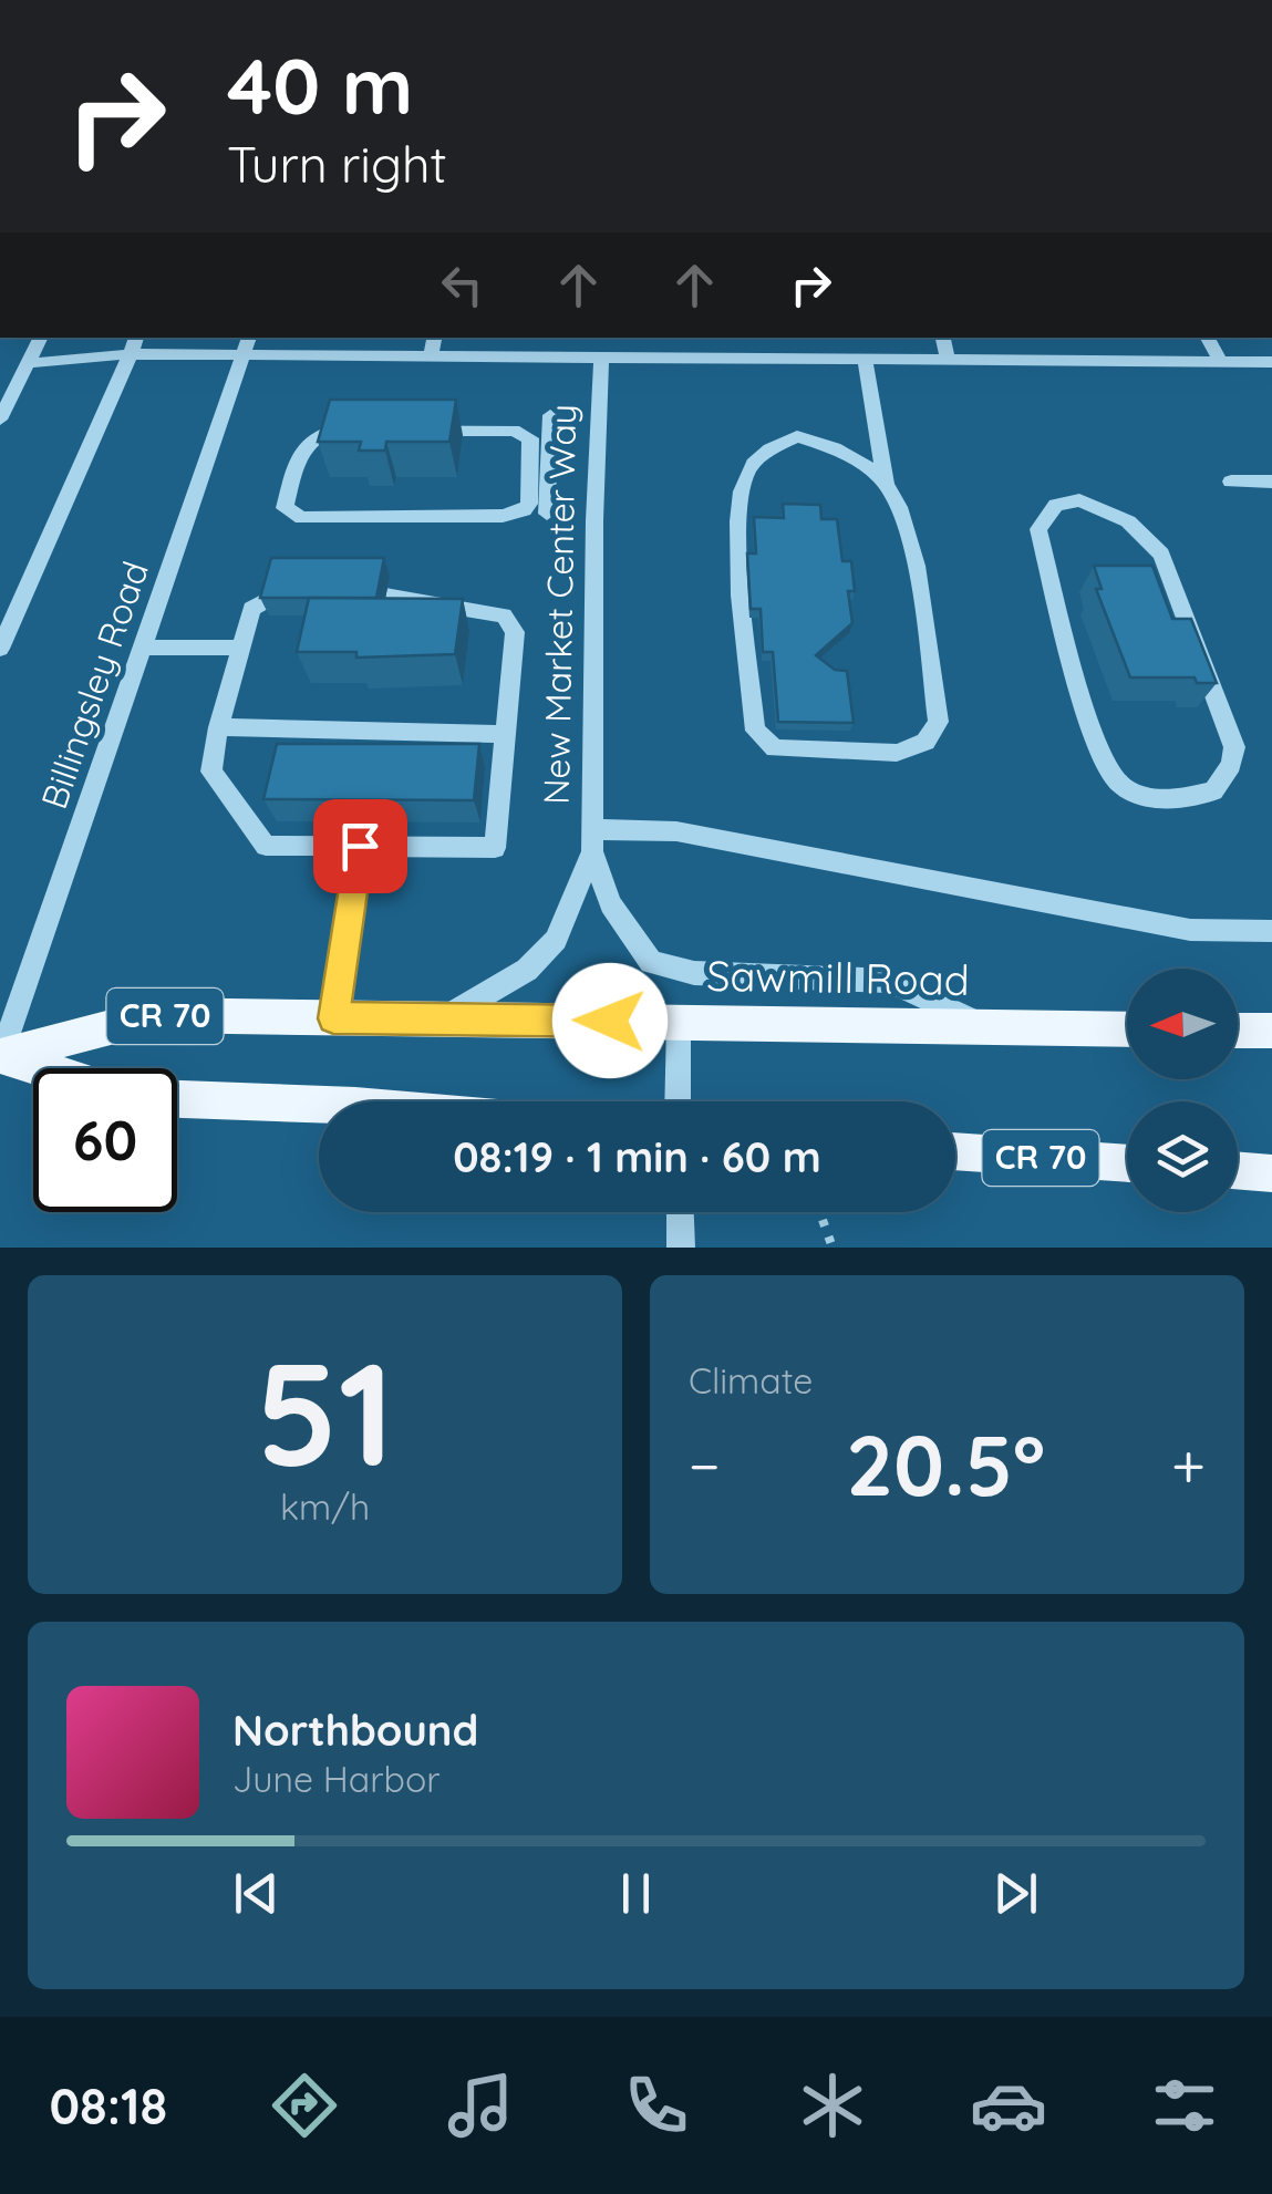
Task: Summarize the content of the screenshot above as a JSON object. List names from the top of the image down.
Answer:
{
  "streets": {
    "main road": ["Sawmill Road", "CR 70"],
    "street": ["New Market Center Way", "Billingsley Road"]
  },
  "crossings": [
    ["New Market Center Way", "Billingsley Road"],
    ["New Market Center Way", "Sawmill Road"],
    ["Billingsley Road", "Sawmill Road"],
    ["Billingsley Road", "CR 70"],
    ["Sawmill Road", "CR 70"]
  ],
  "north": "left",
  "page": {
    "turn": ["40 m", "Turn right"],
    "limit": "60",
    "trip": "08:19 · 1 min · 60 m",
    "tile": [
      ["51", "km/h"],
      "Climate"
    ],
    "heat": ["−", "20.5°", "+"],
    "song": ["Northbound", "June Harbor"],
    "tabs": "08:18"
  }
}
